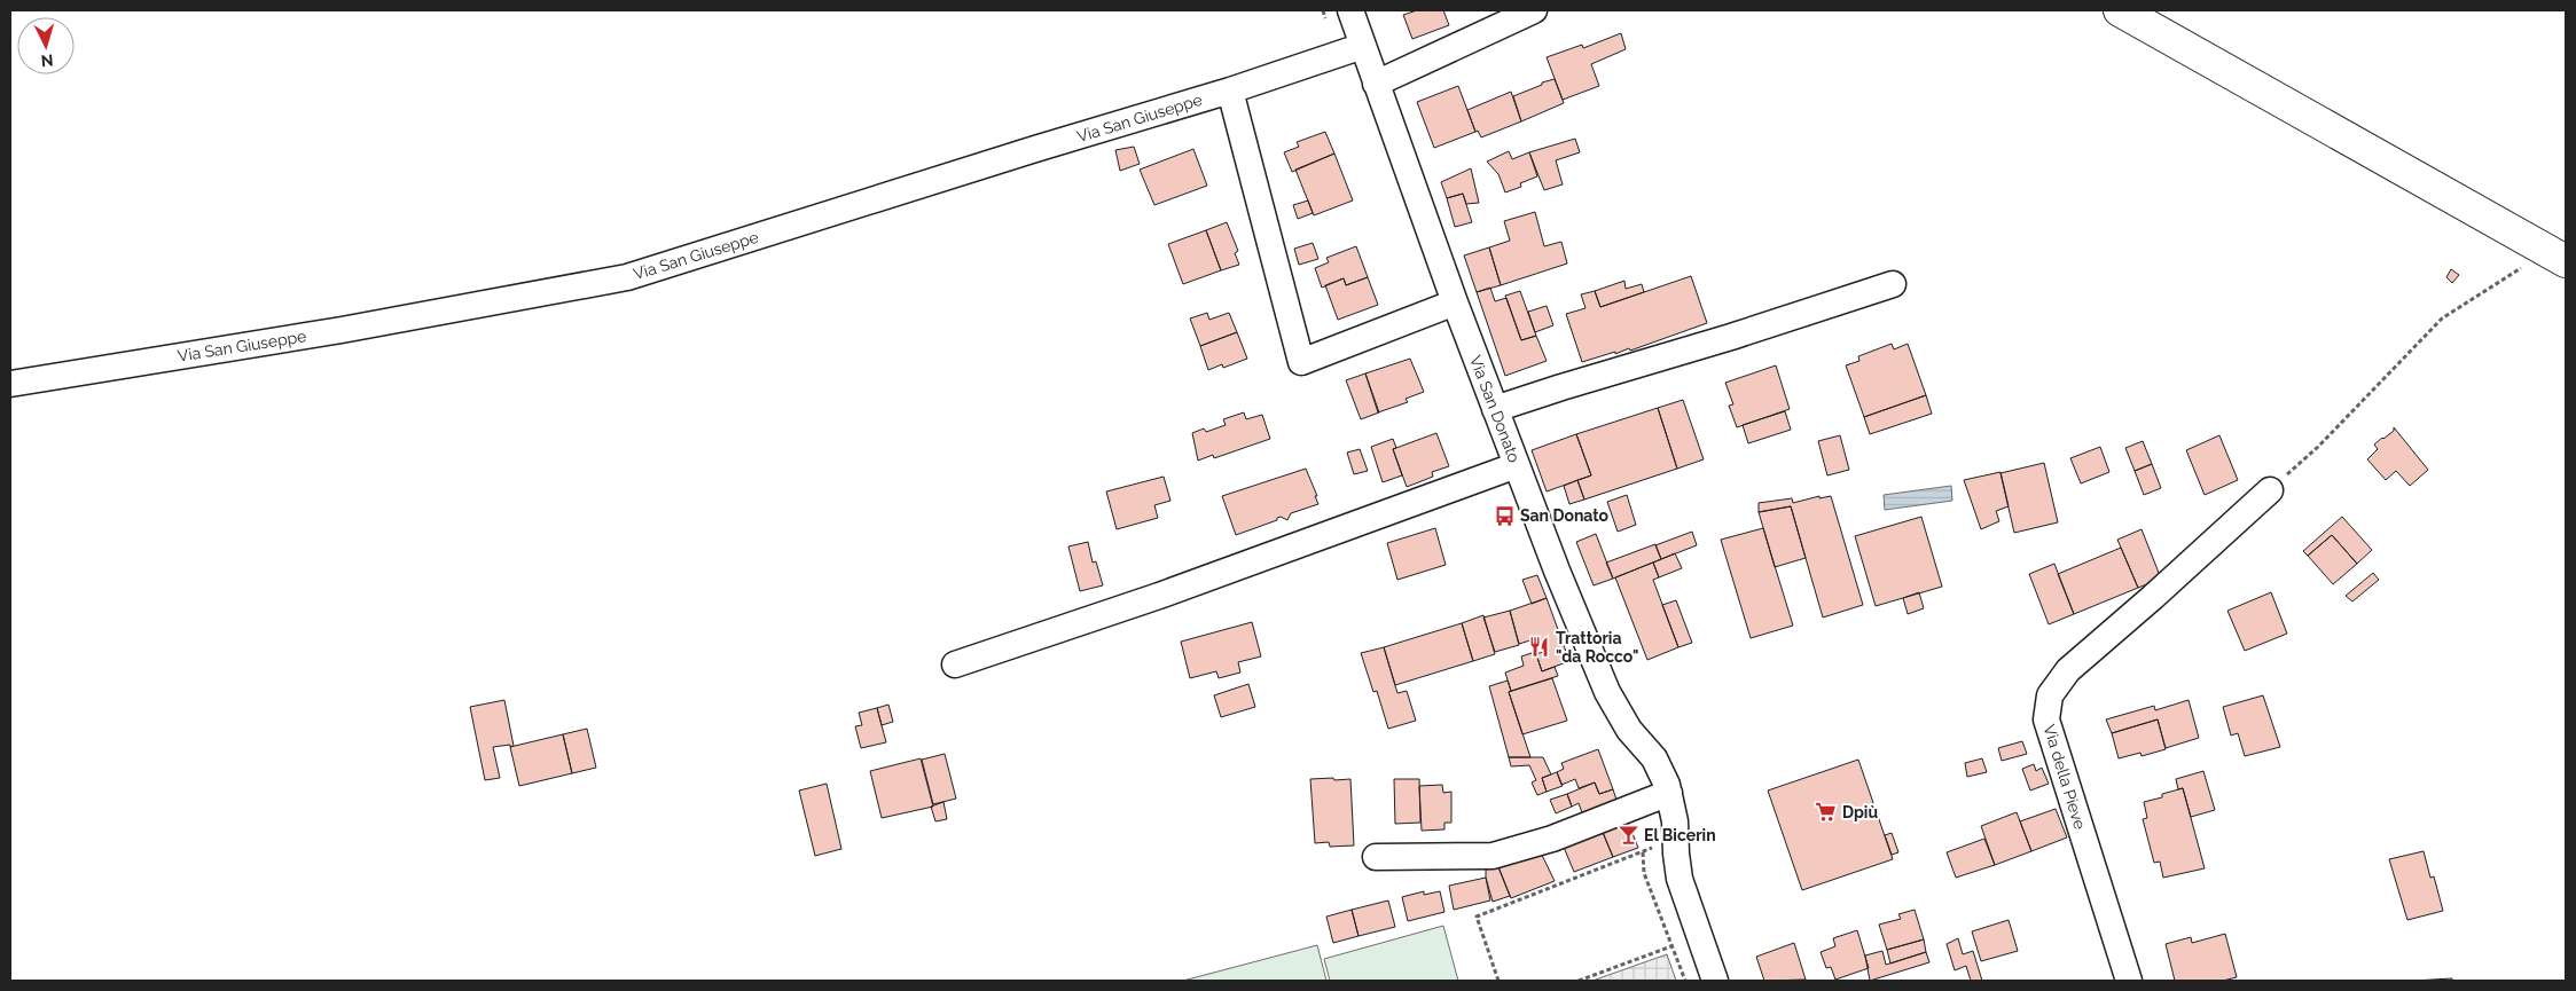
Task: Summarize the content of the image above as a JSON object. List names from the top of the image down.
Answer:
{
  "streets": {
    "street": ["Via San Giuseppe", "Via San Donato", "Via della Pieve"]
  },
  "crossings": [
    ["Via San Giuseppe", "Via San Donato"]
  ],
  "places": {
    "bus stop": ["San Donato"],
    "restaurant": ["Trattoria \"da Rocco\""],
    "supermarket": ["Dpiù"],
    "bar": ["El Bicerin"]
  },
  "north": "bottom"
}
